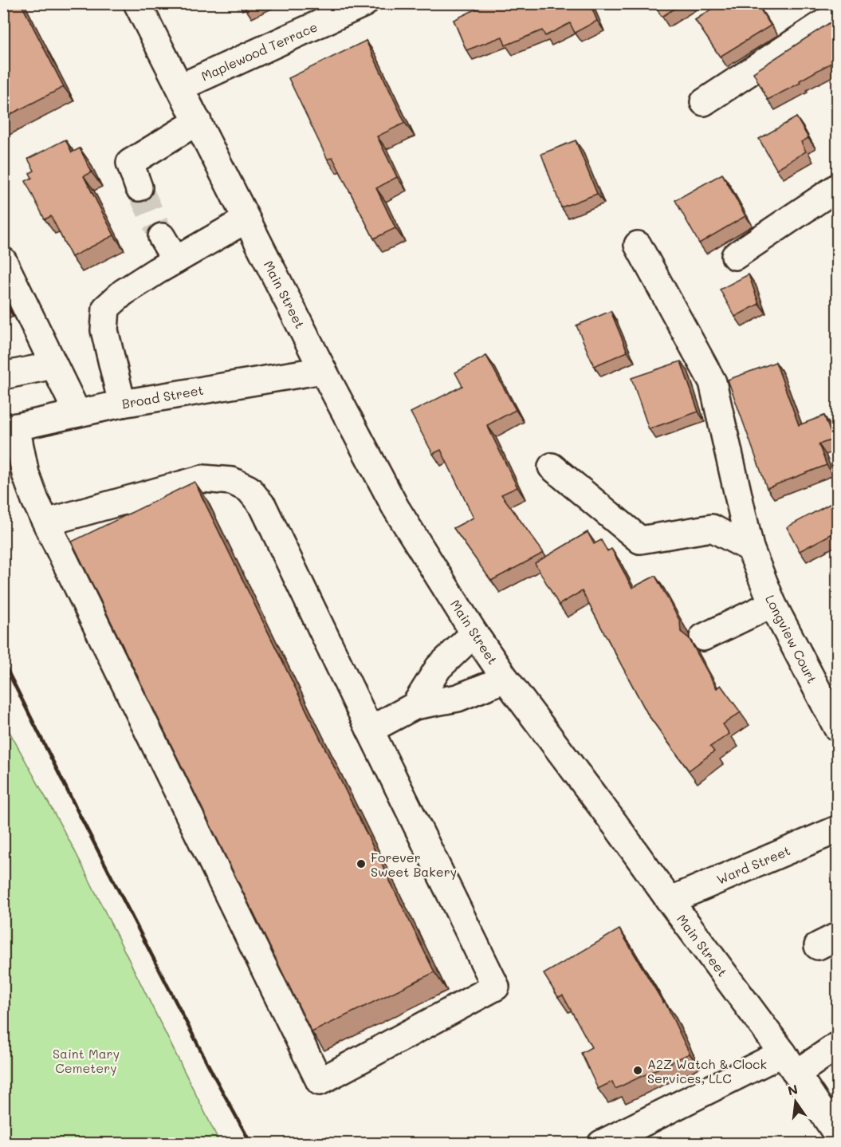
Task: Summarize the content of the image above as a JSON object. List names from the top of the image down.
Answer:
{
  "streets": {
    "main road": [
      "Maplewood Terrace",
      "Main Street",
      "Broad Street",
      "Longview Court",
      "Ward Street"
    ]
  },
  "crossings": [
    ["Maplewood Terrace", "Main Street"],
    ["Main Street", "Broad Street"],
    ["Main Street", "Ward Street"]
  ],
  "parks": ["Saint Mary Cemetery"],
  "places": ["Forever Sweet Bakery", "A2Z Watch & Clock Services, LLC"],
  "north": "top"
}
